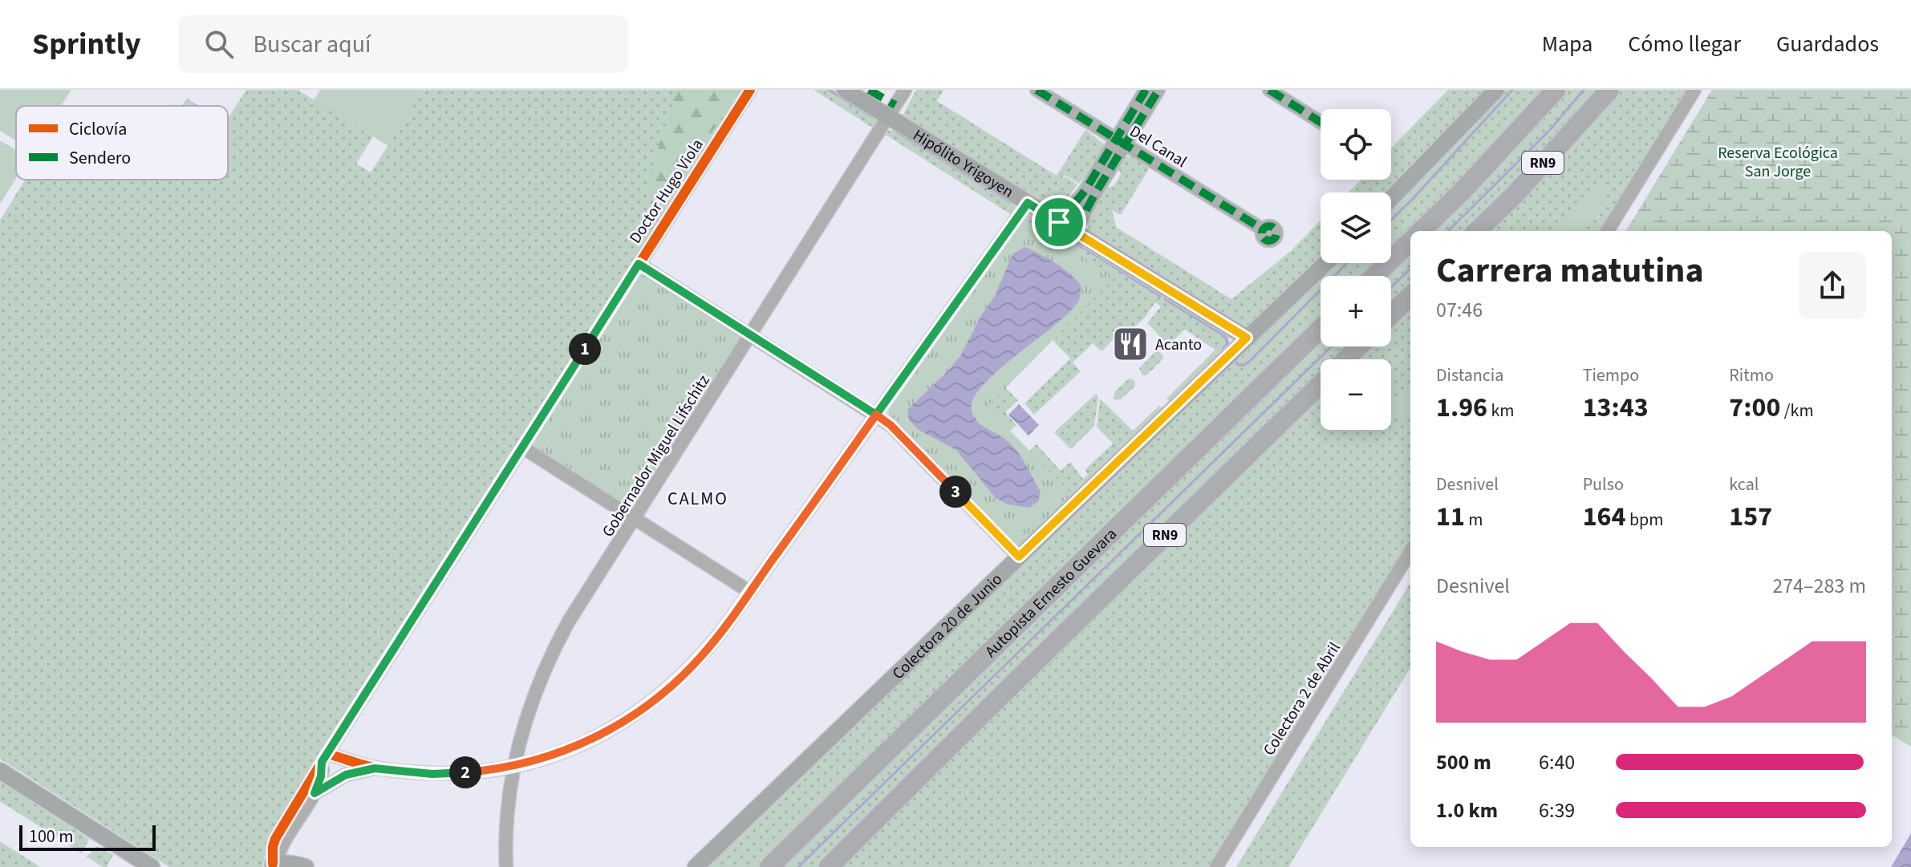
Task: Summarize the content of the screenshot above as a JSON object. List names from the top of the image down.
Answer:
{
  "streets": {
    "highway": ["RN9", "Autopista Ernesto Guevara"],
    "main road": ["Hipólito Yrigoyen", "Colectora 20 de Junio"],
    "street": [
      "Del Canal",
      "Doctor Hugo Viola",
      "Gobernador Miguel Lifschitz",
      "Colectora 2 de Abril"
    ]
  },
  "crossings": [
    ["Hipólito Yrigoyen", "Gobernador Miguel Lifschitz"],
    ["Hipólito Yrigoyen", "Colectora 20 de Junio"]
  ],
  "districts": ["CALMO"],
  "parks": ["Reserva Ecológica San Jorge"],
  "places": {
    "restaurant": ["Acanto"]
  },
  "legend": ["Ciclovía", "Sendero"],
  "scale_bar": "100 m",
  "page": {
    "header": "Sprintly",
    "search": "Buscar aquí",
    "nav": ["Mapa", "Cómo llegar", "Guardados"],
    "map_buttons": ["+", "−"],
    "heading": ["Carrera matutina", "07:46"],
    "pins": ["1", "3", "2"],
    "stats": [
      ["Distancia", "1.96 km"],
      ["Tiempo", "13:43"],
      ["Ritmo", "7:00 /km"],
      ["Desnivel", "11 m"],
      ["Pulso", "164 bpm"],
      ["kcal", "157"]
    ],
    "chart": ["Desnivel", "274–283 m"],
    "list": [
      {
        "name": "500 m",
        "note": "6:40"
      },
      {
        "name": "1.0 km",
        "note": "6:39"
      }
    ],
    "scale": "100 m"
  }
}
